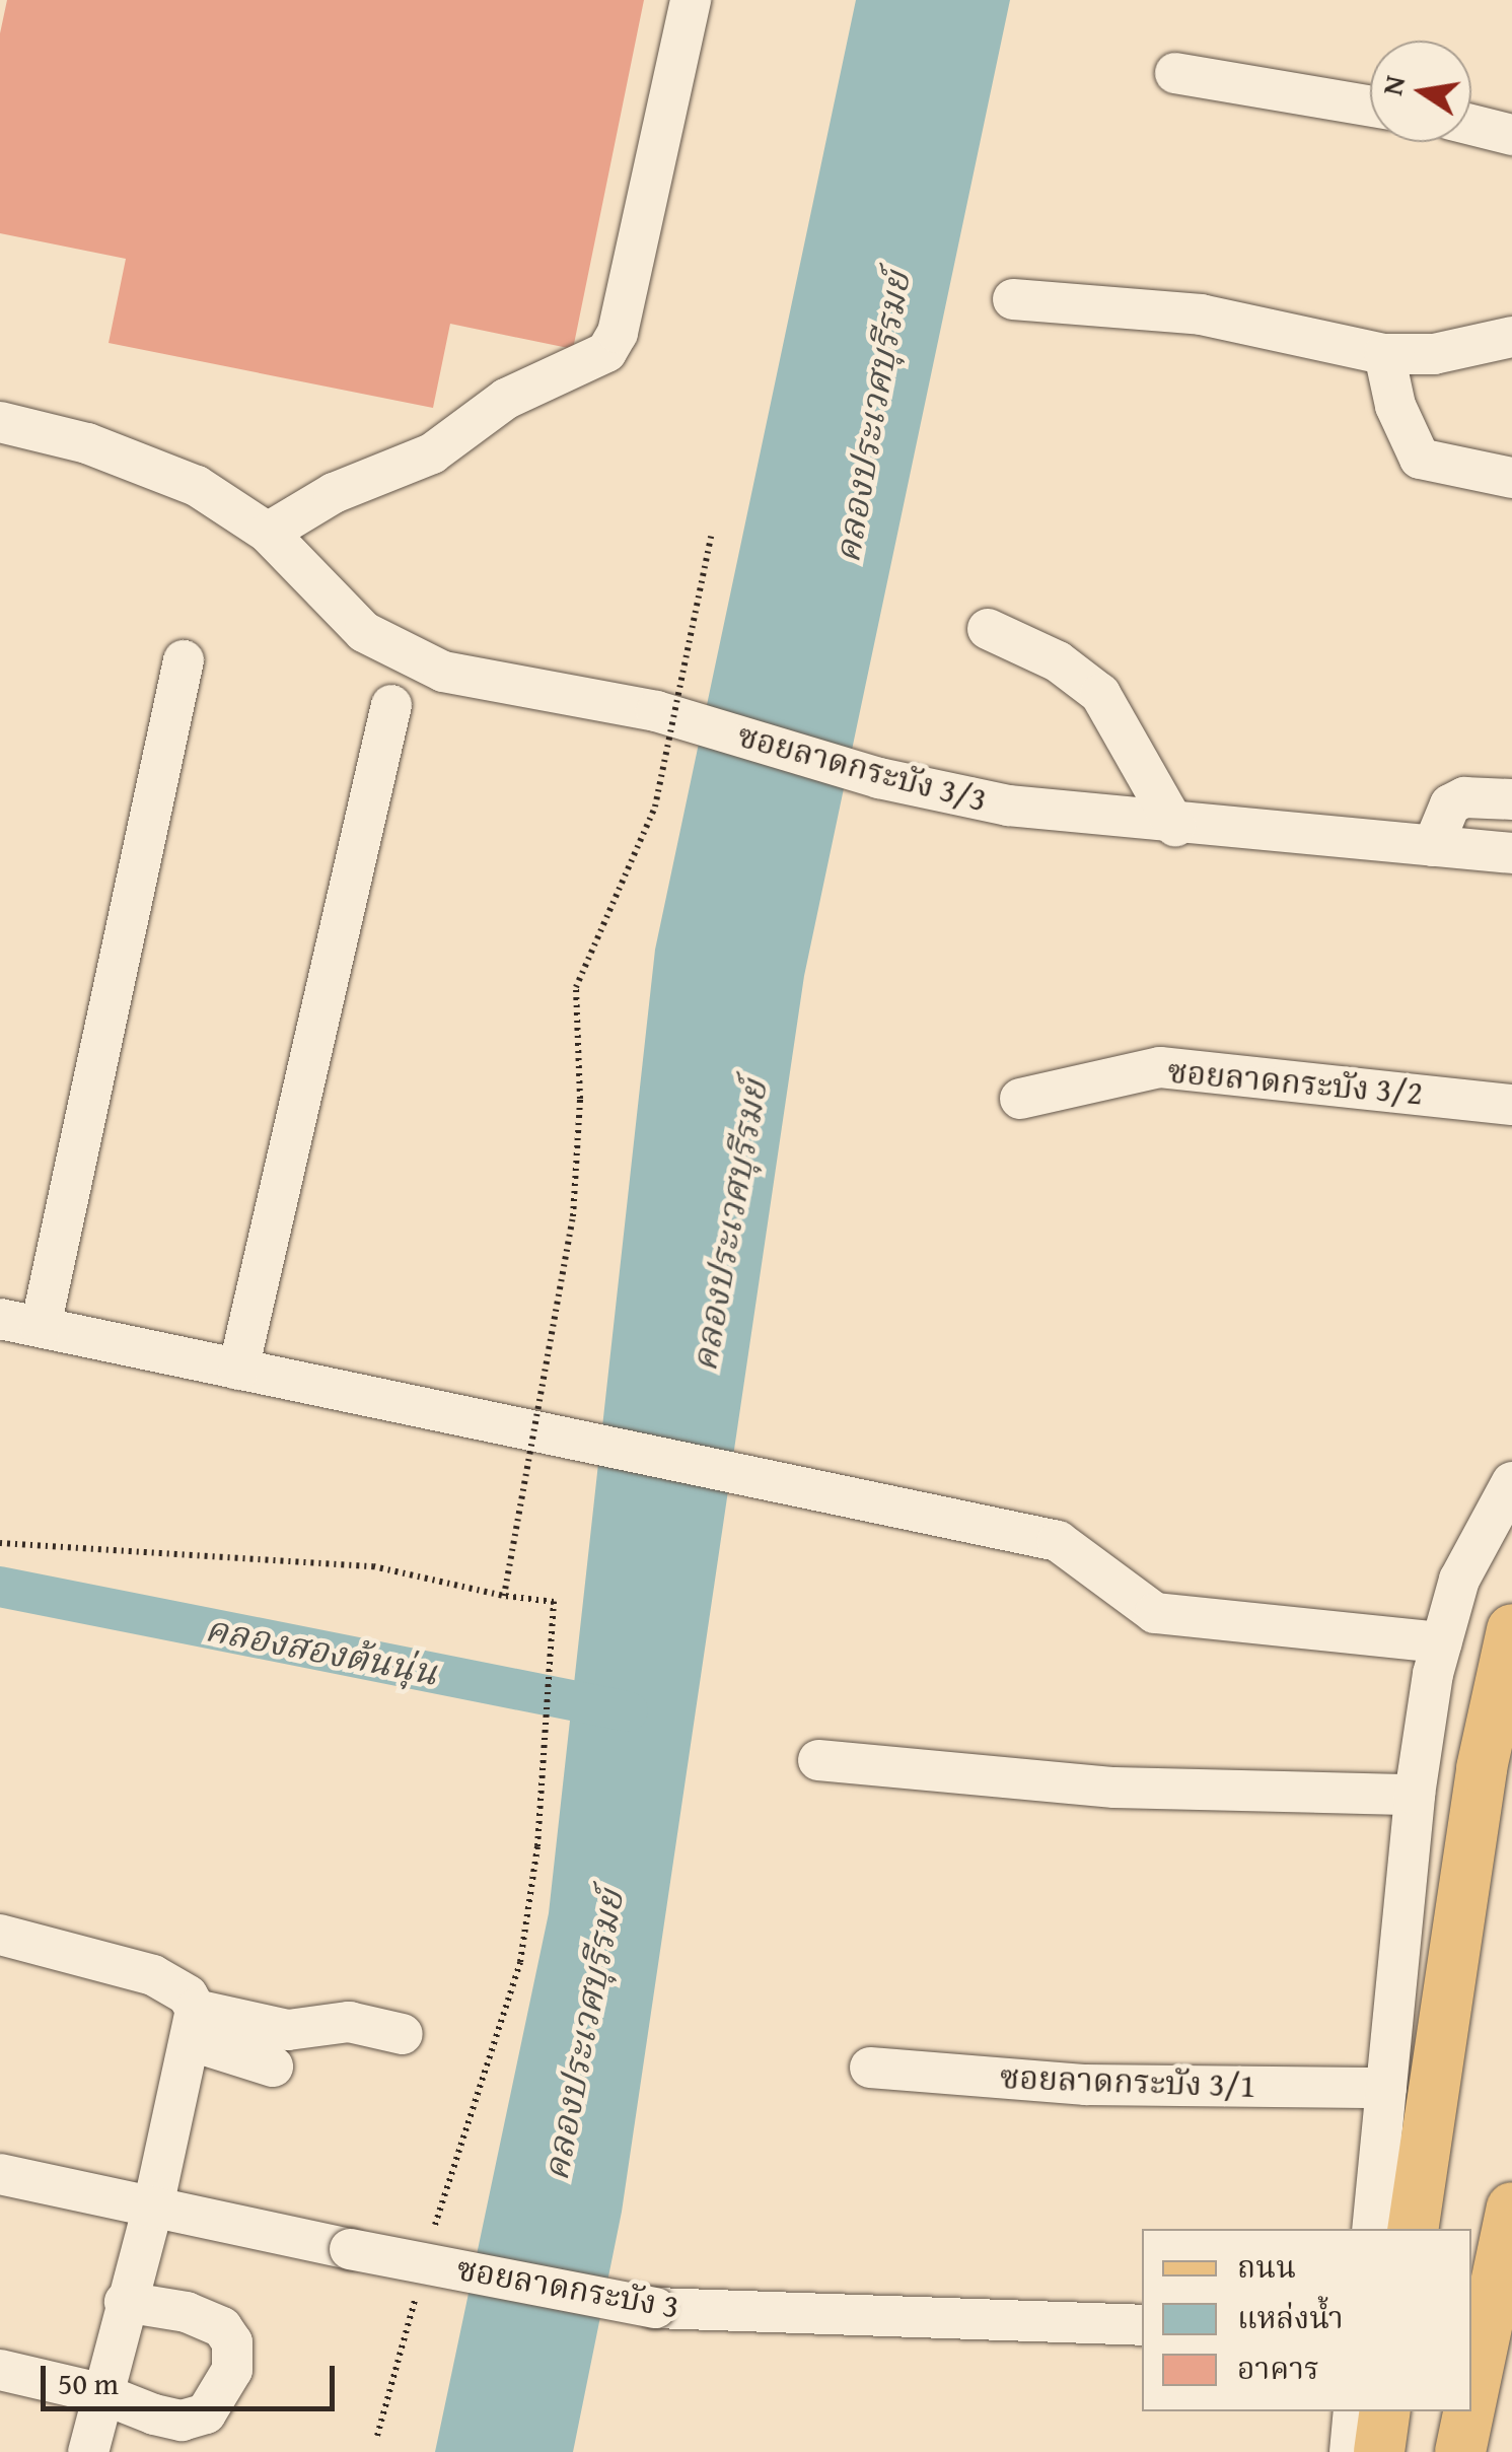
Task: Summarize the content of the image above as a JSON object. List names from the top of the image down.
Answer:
{
  "streets": {
    "street": [
      "ซอยลาดกระบัง 3/3",
      "ซอยลาดกระบัง 3/2",
      "ซอยลาดกระบัง 3/1",
      "ซอยลาดกระบัง 3"
    ]
  },
  "water": ["คลองประเวศบุรีรมย์", "คลองสองต้นนุ่น"],
  "legend": ["ถนน", "แหล่งน้ำ", "อาคาร"],
  "scale_bar": "50 m",
  "north": "left"
}
